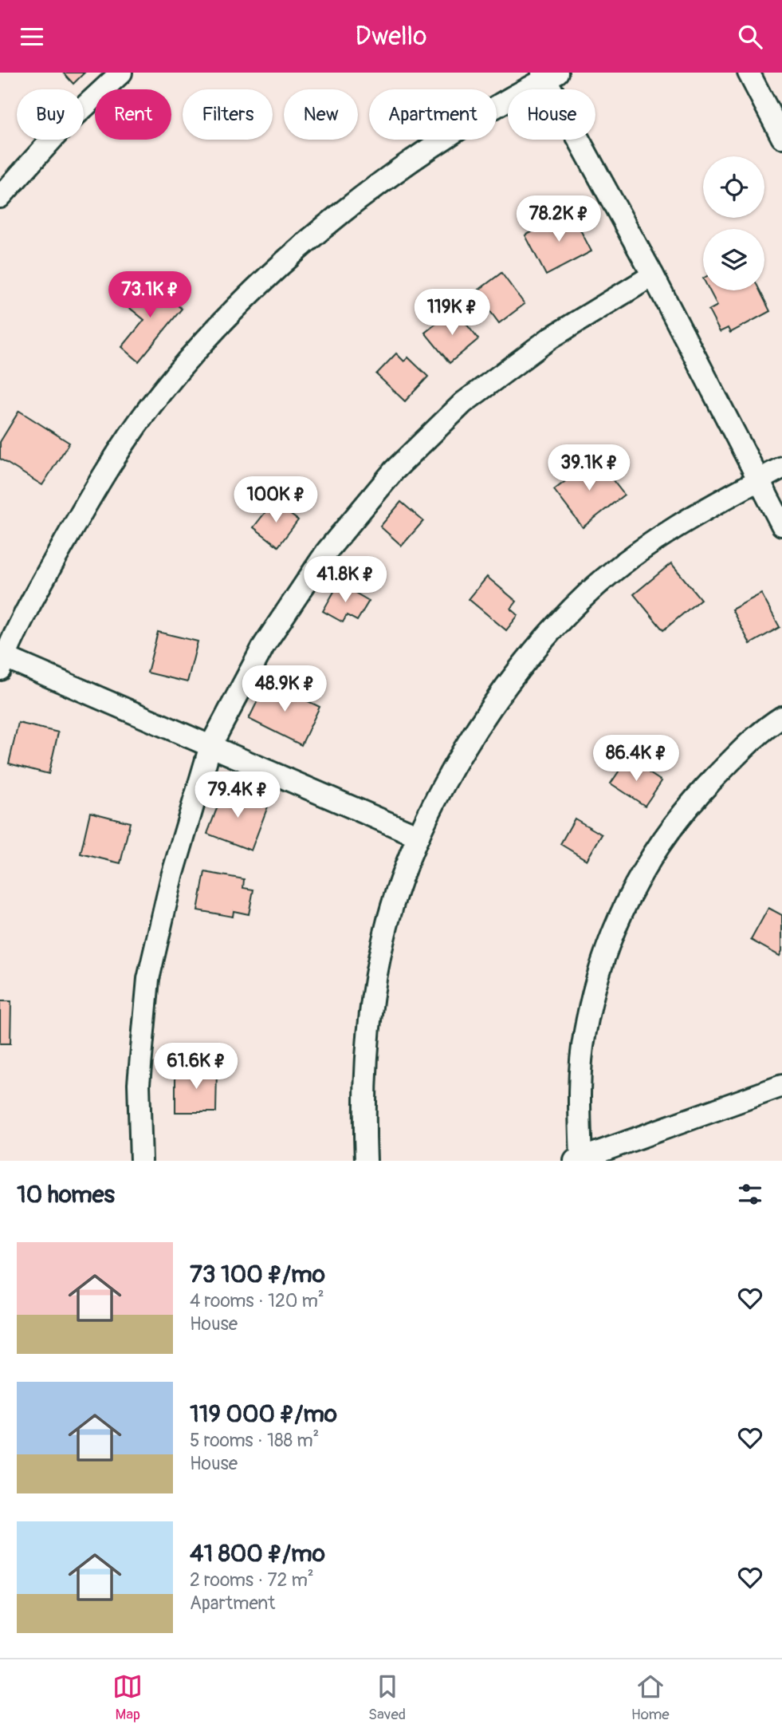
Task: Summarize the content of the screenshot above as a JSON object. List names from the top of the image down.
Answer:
{
  "page": {
    "header": "Dwello",
    "chip": [
      "Buy",
      "Rent",
      "Filters",
      "New",
      "Apartment",
      "House"
    ],
    "price": [
      "78.2K ₽",
      "73.1K ₽",
      "119K ₽",
      "39.1K ₽",
      "100K ₽",
      "41.8K ₽",
      "48.9K ₽",
      "86.4K ₽",
      "79.4K ₽",
      "61.6K ₽"
    ],
    "heading": "10 homes",
    "list": [
      {
        "name": "73 100 ₽/mo",
        "note": "4 rooms · 120 m² · House"
      },
      {
        "name": "119 000 ₽/mo",
        "note": "5 rooms · 188 m² · House"
      },
      {
        "name": "41 800 ₽/mo",
        "note": "2 rooms · 72 m² · Apartment"
      }
    ],
    "tabs": ["Map", "Saved", "Home"]
  }
}
